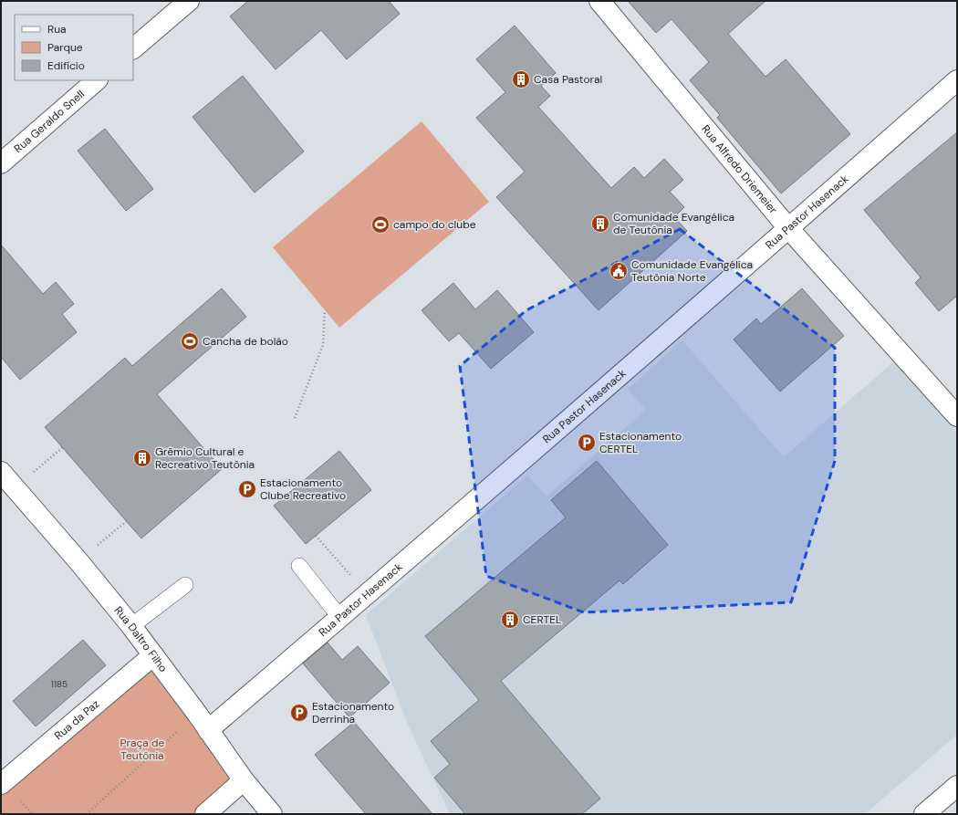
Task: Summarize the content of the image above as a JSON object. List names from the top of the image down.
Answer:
{
  "streets": {
    "street": [
      "Rua Geraldo Snell",
      "Rua Alfredo Driemeier",
      "Rua Pastor Hasenack",
      "Rua Daltro Filho",
      "Rua da Paz"
    ]
  },
  "crossings": [
    ["Rua Alfredo Driemeier", "Rua Pastor Hasenack"],
    ["Rua Pastor Hasenack", "Rua Daltro Filho"],
    ["Rua Daltro Filho", "Rua da Paz"]
  ],
  "parks": ["Praça de Teutônia"],
  "places": {
    "building": [
      "Casa Pastoral",
      "Comunidade Evangélica de Teutônia",
      "Grêmio Cultural e Recreativo Teutônia",
      "CERTEL"
    ],
    "sports": ["campo do clube", "Cancha de bolão"],
    "public building": ["Comunidade Evangélica Teutônia Norte"],
    "parking": ["Estacionamento CERTEL", "Estacionamento Clube Recreativo", "Estacionamento Derrinha"]
  },
  "house_numbers": ["1185"],
  "legend": ["Rua", "Parque", "Edifício"]
}
